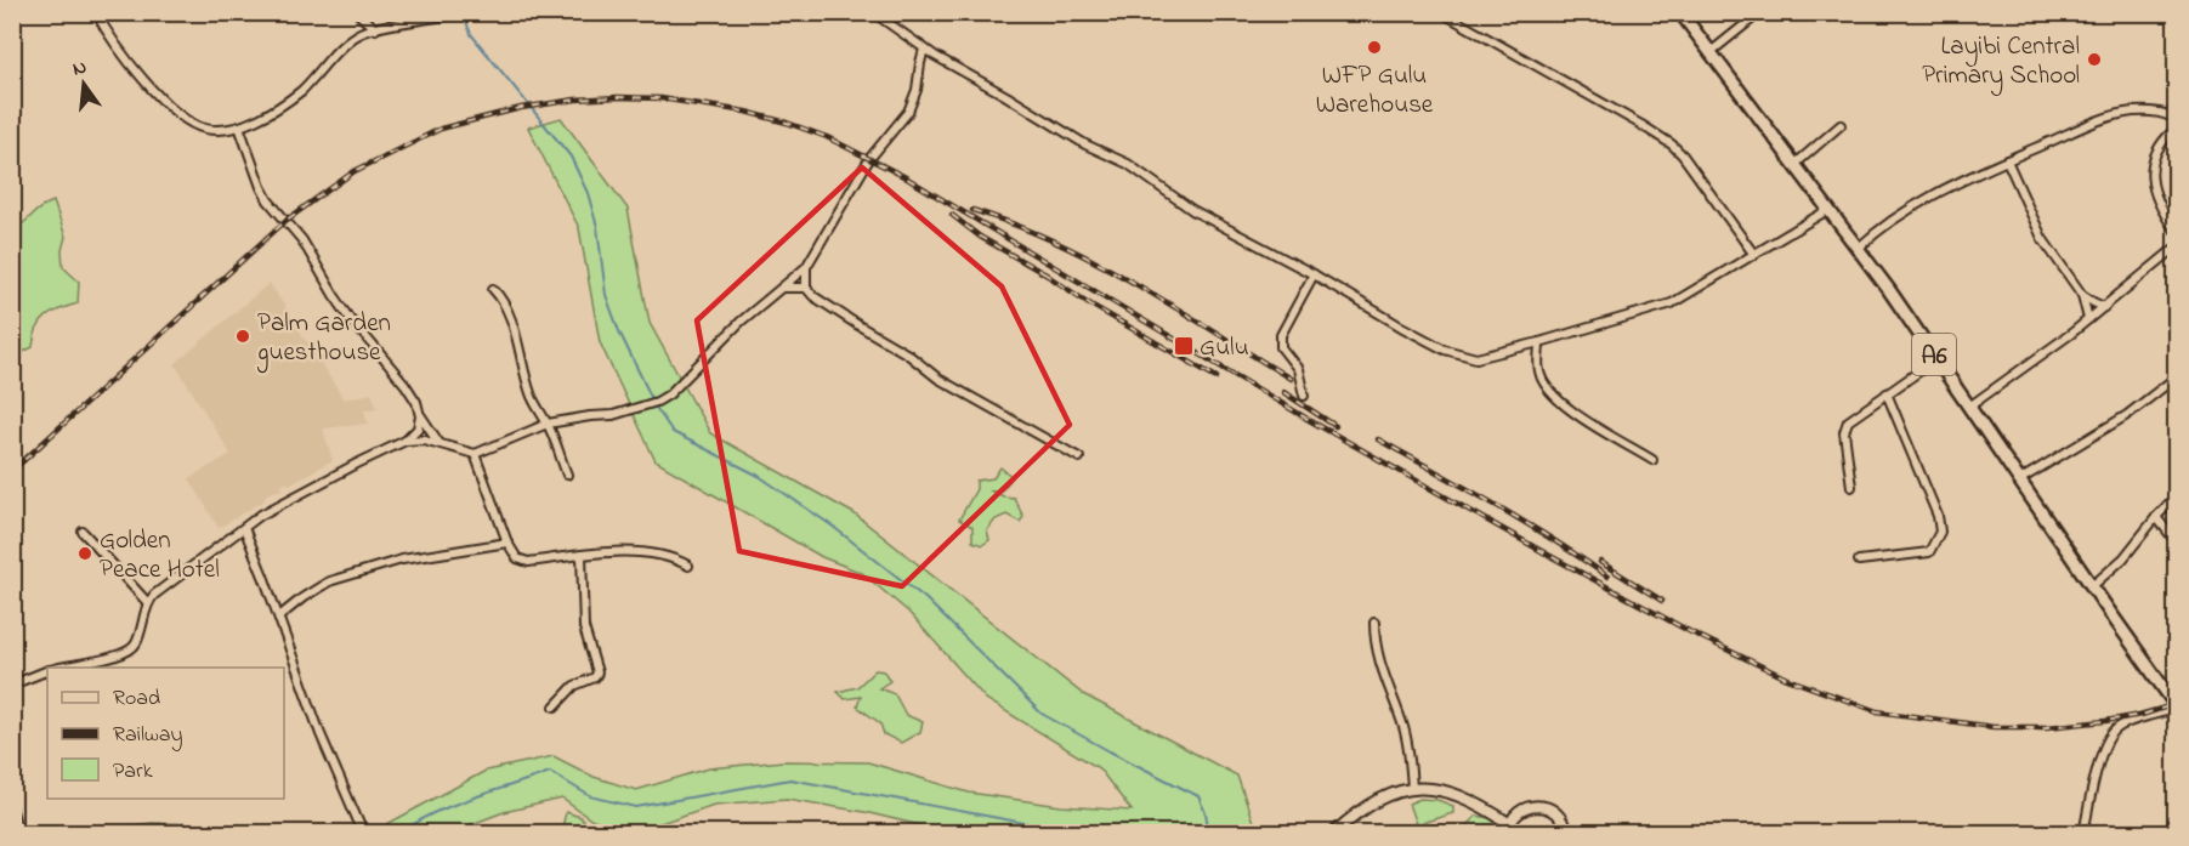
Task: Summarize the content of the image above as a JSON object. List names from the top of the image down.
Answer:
{
  "streets": {
    "main road": ["A6"]
  },
  "places": {
    "other": [
      "WFP Gulu Warehouse",
      "Layibi Central Primary School",
      "Palm Garden guesthouse",
      "Golden Peace Hotel"
    ],
    "transit": ["Gulu"]
  },
  "legend": ["Road", "Railway", "Park"],
  "north": "top"
}
